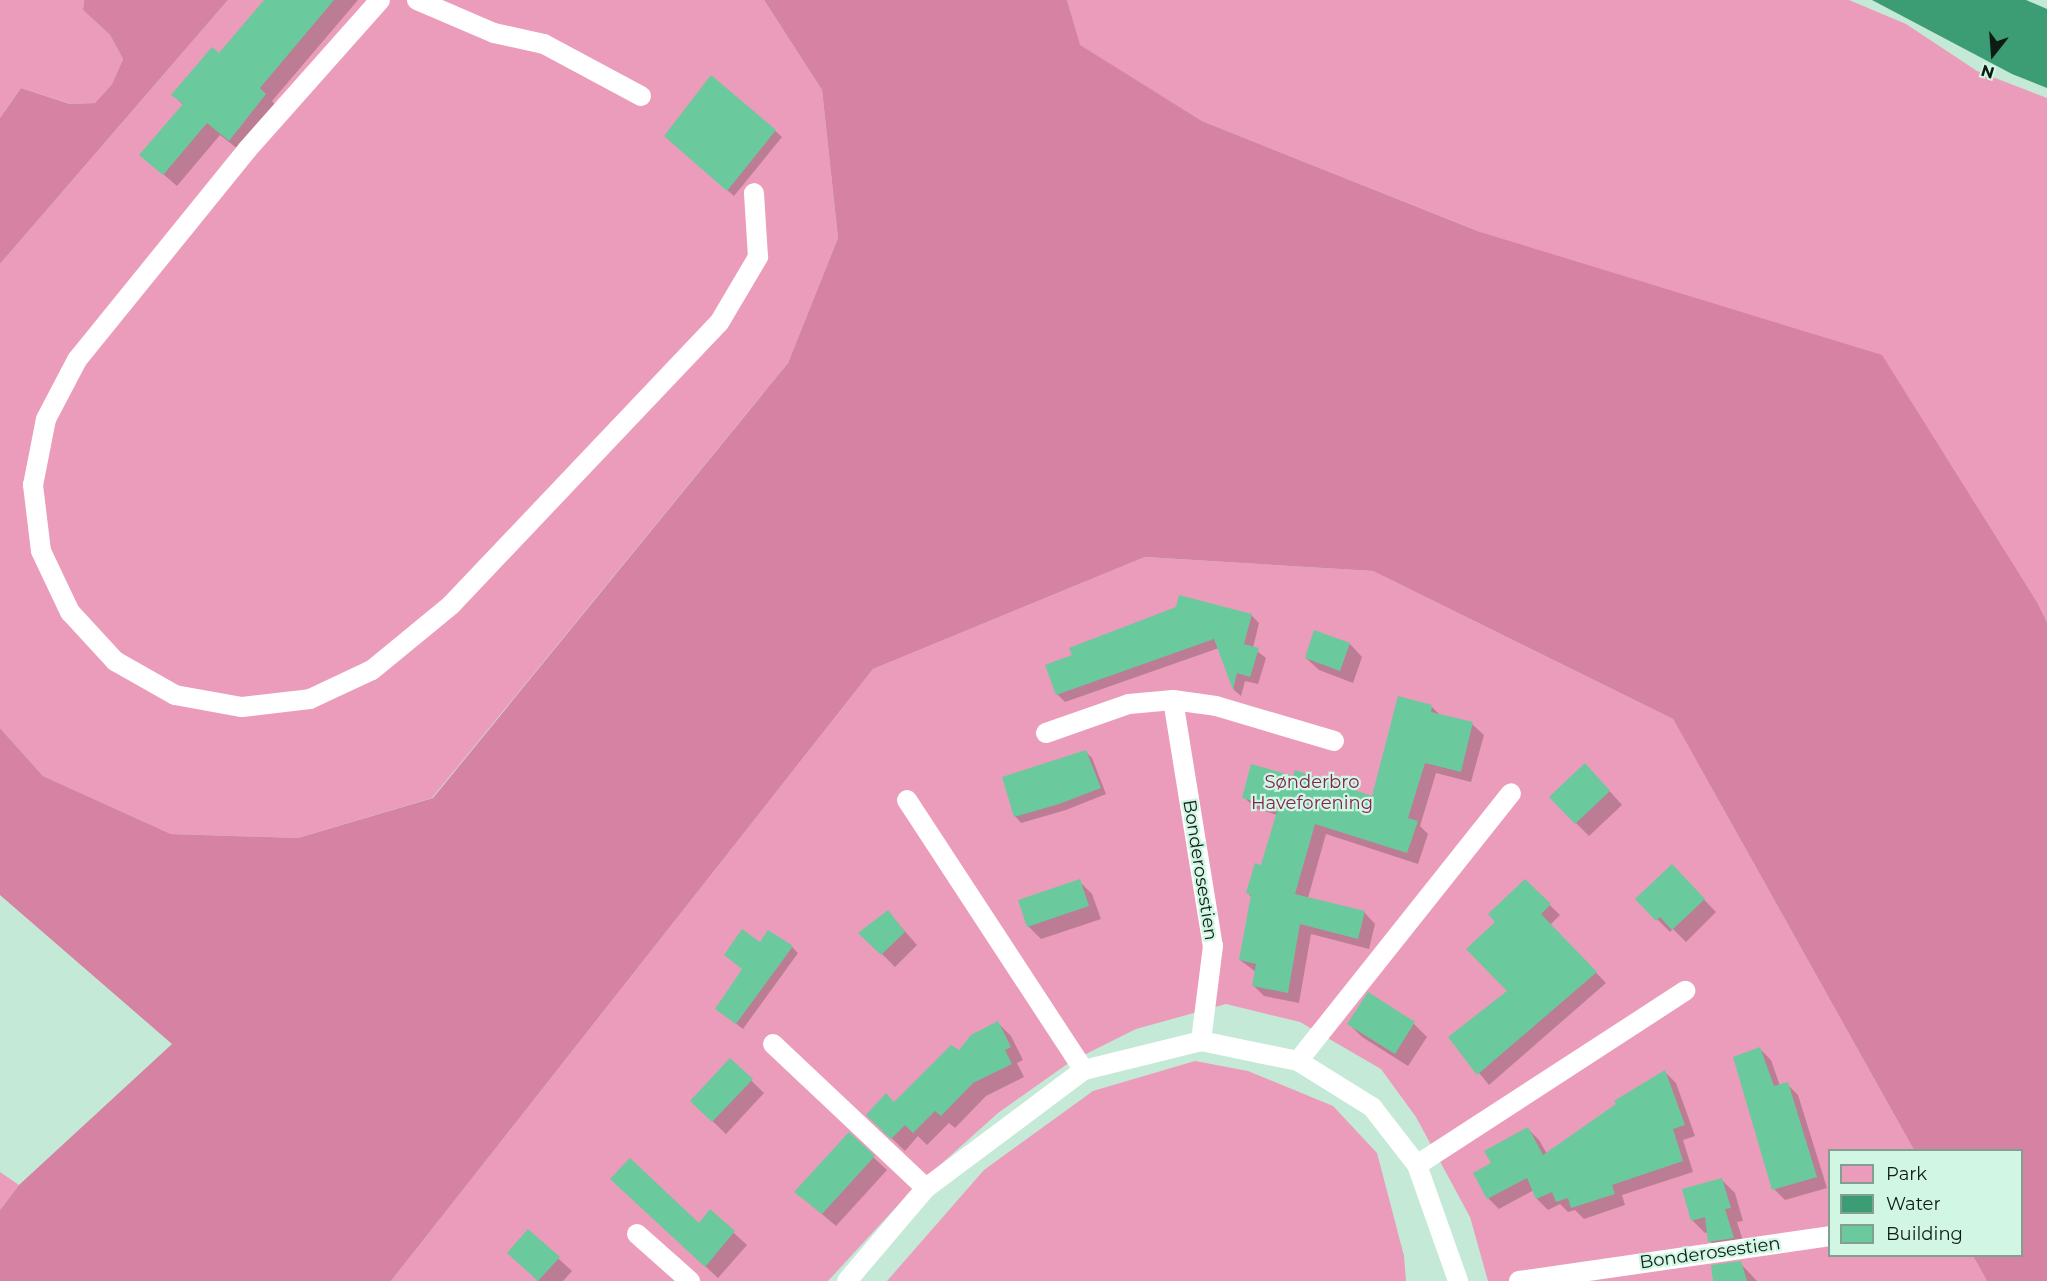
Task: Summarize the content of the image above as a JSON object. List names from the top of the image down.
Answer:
{
  "streets": {
    "lane": ["Bonderosestien"]
  },
  "parks": ["Sønderbro Haveforening"],
  "legend": ["Park", "Water", "Building"],
  "north": "bottom"
}
